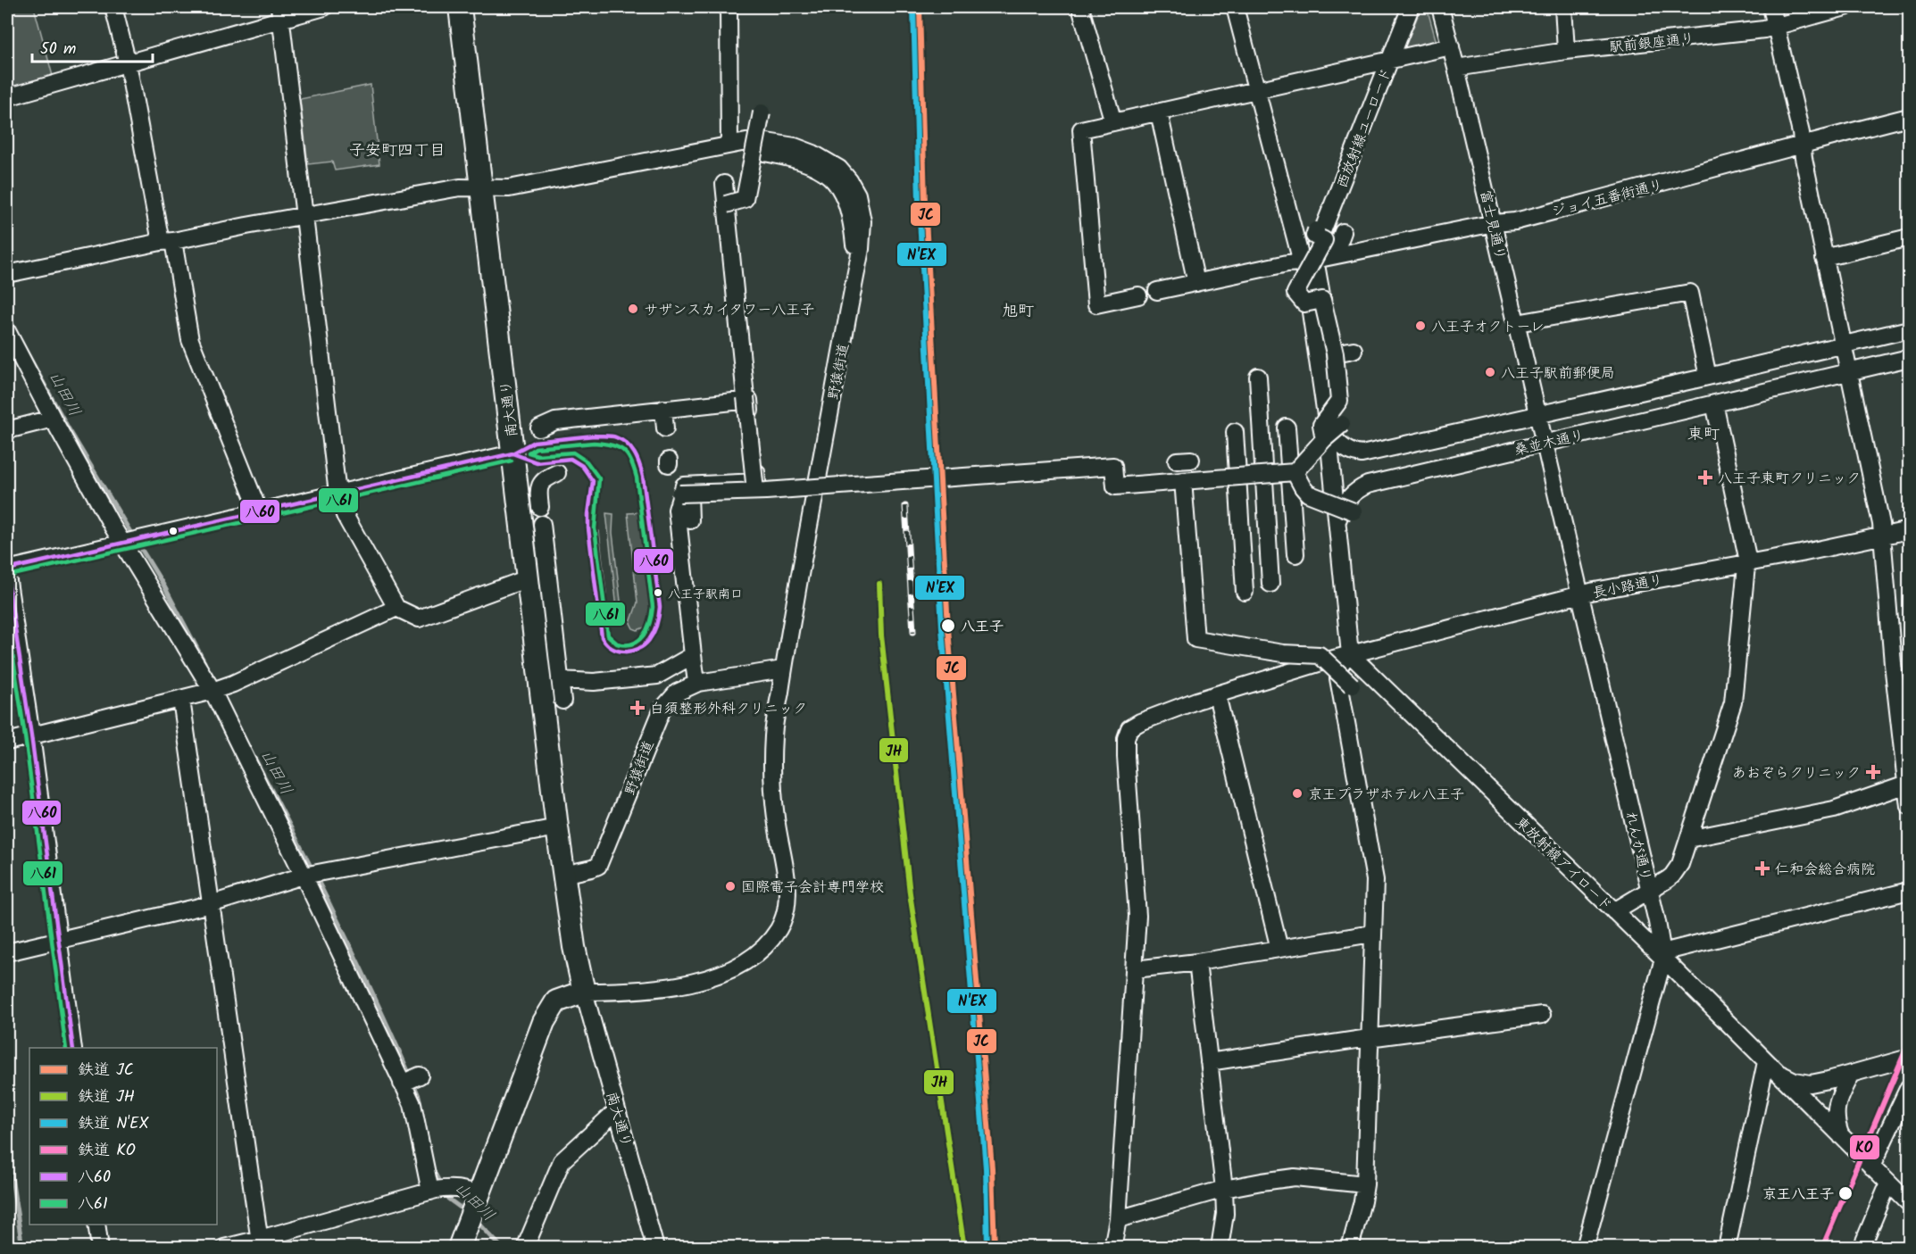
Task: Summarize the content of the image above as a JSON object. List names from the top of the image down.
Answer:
{
  "streets": {
    "main road": ["南大通り"],
    "street": [
      "駅前銀座通り",
      "西放射線ユーロード",
      "ジョイ五番街通り",
      "富士見通り",
      "野猿街道",
      "桑並木通り",
      "長小路通り",
      "れんが通り",
      "東放射線アイロード"
    ]
  },
  "crossings": [
    ["駅前銀座通り", "富士見通り"],
    ["西放射線ユーロード", "ジョイ五番街通り"],
    ["ジョイ五番街通り", "富士見通り"],
    ["富士見通り", "桑並木通り"],
    ["富士見通り", "れんが通り"],
    ["野猿街道", "南大通り"],
    ["桑並木通り", "れんが通り"],
    ["長小路通り", "れんが通り"],
    ["長小路通り", "東放射線アイロード"],
    ["れんが通り", "東放射線アイロード"]
  ],
  "districts": ["子安町四丁目", "旭町", "東町"],
  "water": ["山田川"],
  "places": {
    "other": [
      "サザンスカイタワー八王子",
      "八王子オクトーレ",
      "八王子駅前郵便局",
      "八王子駅南口",
      "八王子",
      "京王プラザホテル八王子",
      "国際電子会計専門学校",
      "京王八王子"
    ],
    "health": [
      "八王子東町クリニック",
      "白須整形外科クリニック",
      "あおぞらクリニック",
      "仁和会総合病院"
    ]
  },
  "lines": [
    "rail line JC",
    "rail line N'EX",
    "transit line 八60",
    "transit line 八61",
    "rail line JH",
    "rail line KO"
  ],
  "legend": [
    "鉄道 JC",
    "鉄道 JH",
    "鉄道 N'EX",
    "鉄道 KO",
    "八60",
    "八61"
  ],
  "scale_bar": "50 m"
}
